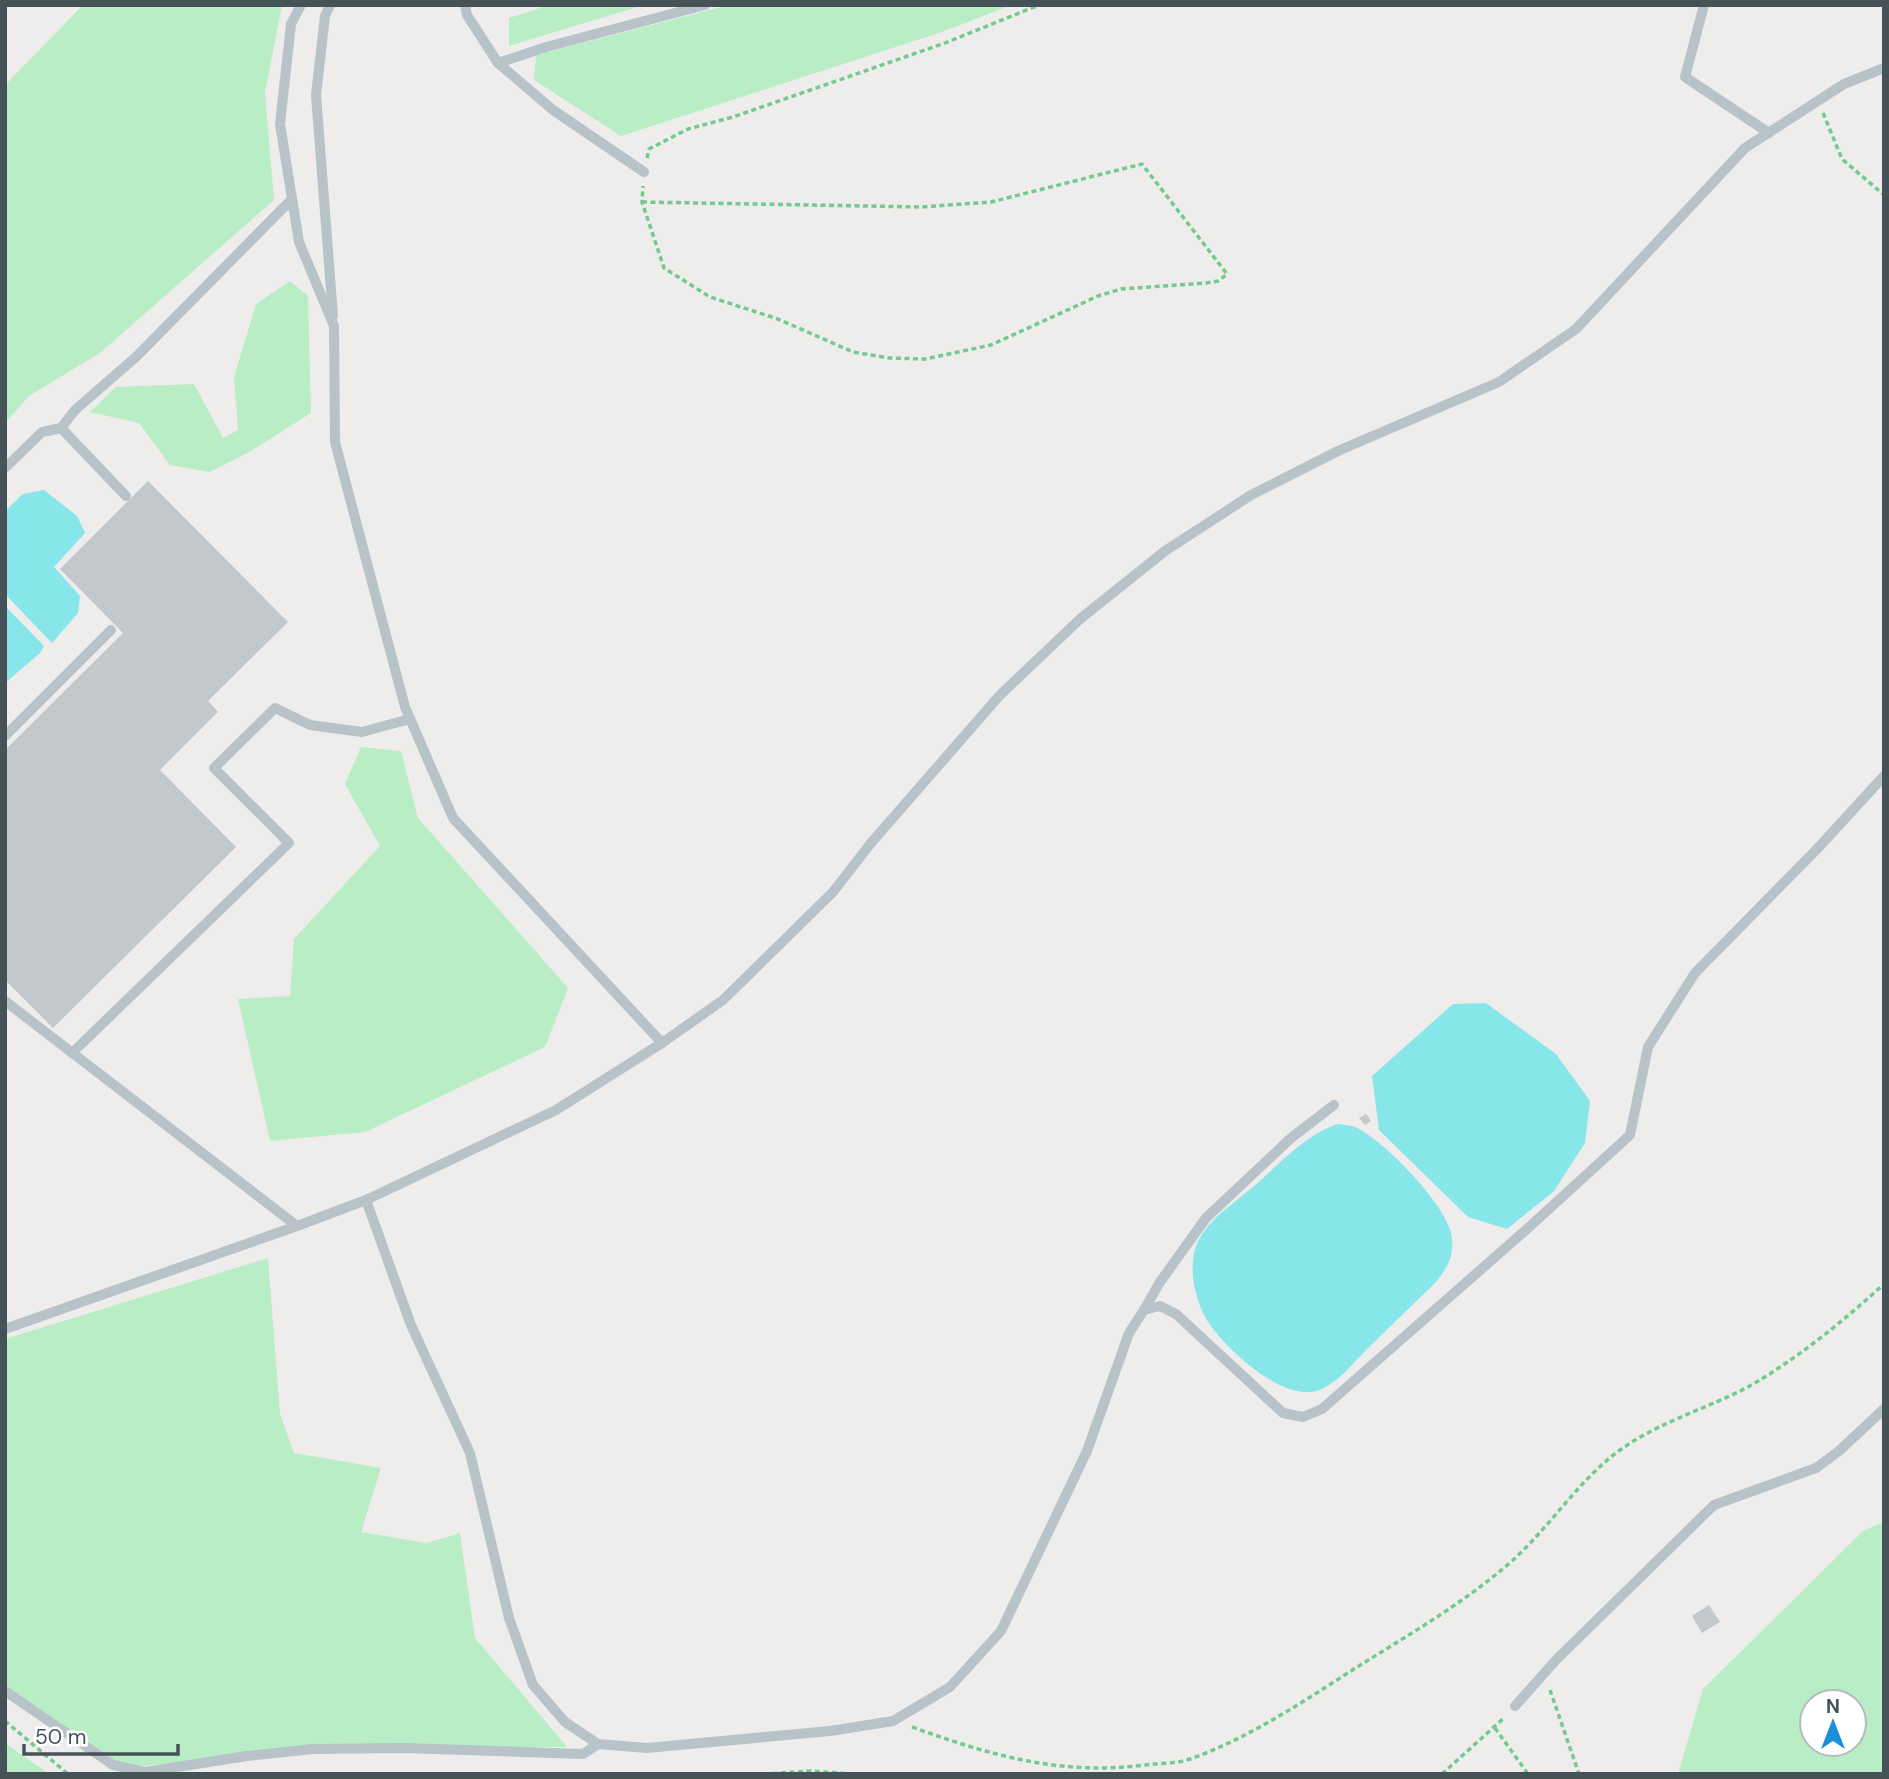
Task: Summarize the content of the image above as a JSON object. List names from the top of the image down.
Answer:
{
  "scale_bar": "50 m",
  "north": "top"
}
